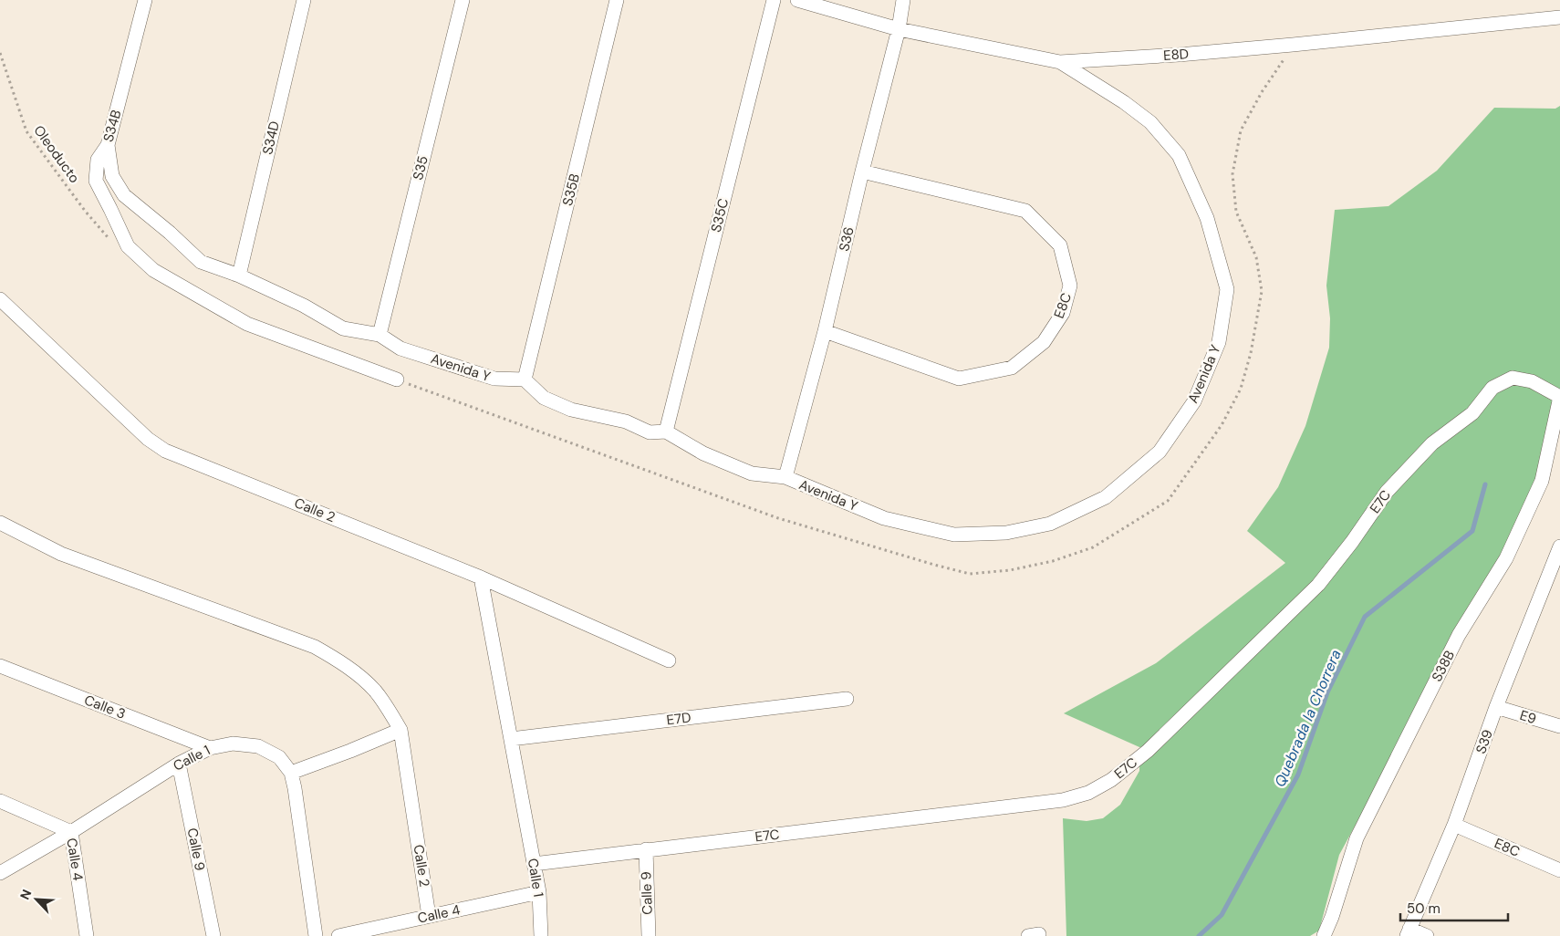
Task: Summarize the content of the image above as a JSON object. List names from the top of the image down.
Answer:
{
  "streets": {
    "street": [
      "E8D",
      "S34B",
      "S34D",
      "S35",
      "S35B",
      "S35C",
      "S36",
      "E8C",
      "Avenida Y",
      "E7C",
      "Calle 2",
      "S38B",
      "Calle 3",
      "E9",
      "E7D",
      "S39",
      "Calle 1",
      "Calle 9",
      "Calle 4"
    ],
    "path": ["Oleoducto"]
  },
  "crossings": [
    ["E8D", "S36"],
    ["E8D", "Avenida Y"],
    ["S34B", "Oleoducto"],
    ["S34B", "Avenida Y"],
    ["S34D", "Avenida Y"],
    ["S35", "Avenida Y"],
    ["S35B", "Avenida Y"],
    ["S35C", "Avenida Y"],
    ["S36", "E8C"],
    ["S36", "Avenida Y"],
    ["E8C", "S39"],
    ["E7C", "S38B"],
    ["E7C", "Calle 1"],
    ["E7C", "Calle 9"],
    ["Calle 2", "Calle 1"],
    ["Calle 2", "Calle 4"],
    ["Calle 3", "Calle 1"],
    ["E9", "S39"],
    ["E7D", "Calle 1"],
    ["Calle 1", "Calle 9"],
    ["Calle 1", "Calle 4"]
  ],
  "water": ["Quebrada la Chorrera"],
  "scale_bar": "50 m",
  "north": "top left"
}
